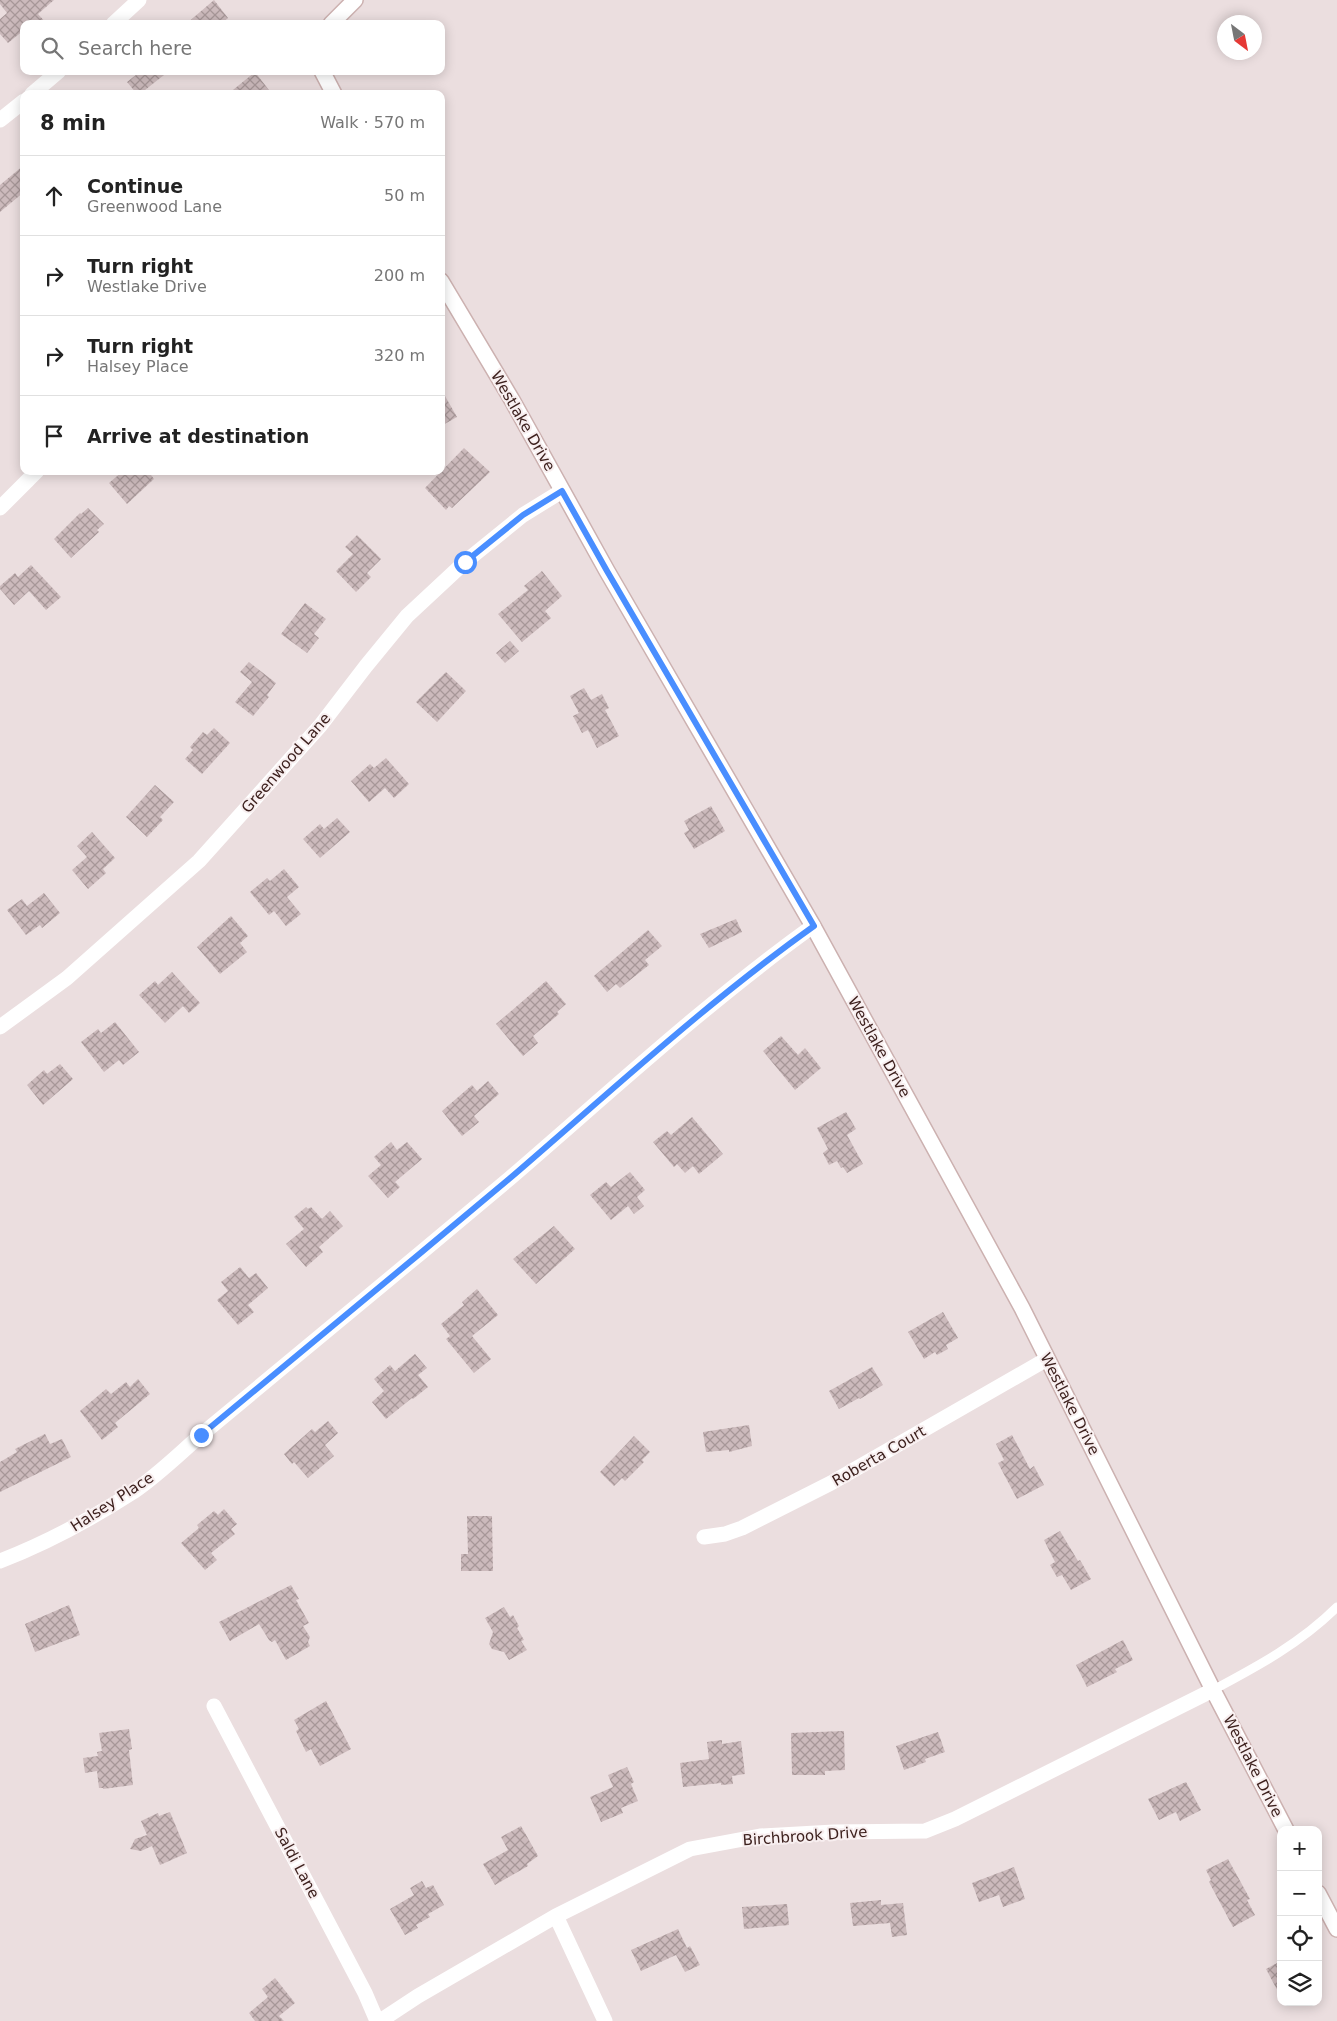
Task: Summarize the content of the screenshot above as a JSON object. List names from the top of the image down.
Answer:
{
  "streets": {
    "street": [
      "Westlake Drive",
      "Greenwood Lane",
      "Roberta Court",
      "Halsey Place",
      "Birchbrook Drive",
      "Saldi Lane"
    ]
  },
  "crossings": [
    ["Westlake Drive", "Greenwood Lane"],
    ["Westlake Drive", "Roberta Court"],
    ["Westlake Drive", "Halsey Place"],
    ["Westlake Drive", "Birchbrook Drive"],
    ["Birchbrook Drive", "Saldi Lane"]
  ],
  "north": "bottom right",
  "page": {
    "search": "Search here",
    "heading": ["8 min", "Walk · 570 m"],
    "list": [
      ["Continue", "Greenwood Lane", "50 m"],
      ["Turn right", "Westlake Drive", "200 m"],
      ["Turn right", "Halsey Place", "320 m"],
      "Arrive at destination"
    ],
    "map_buttons": ["+", "−"]
  }
}
